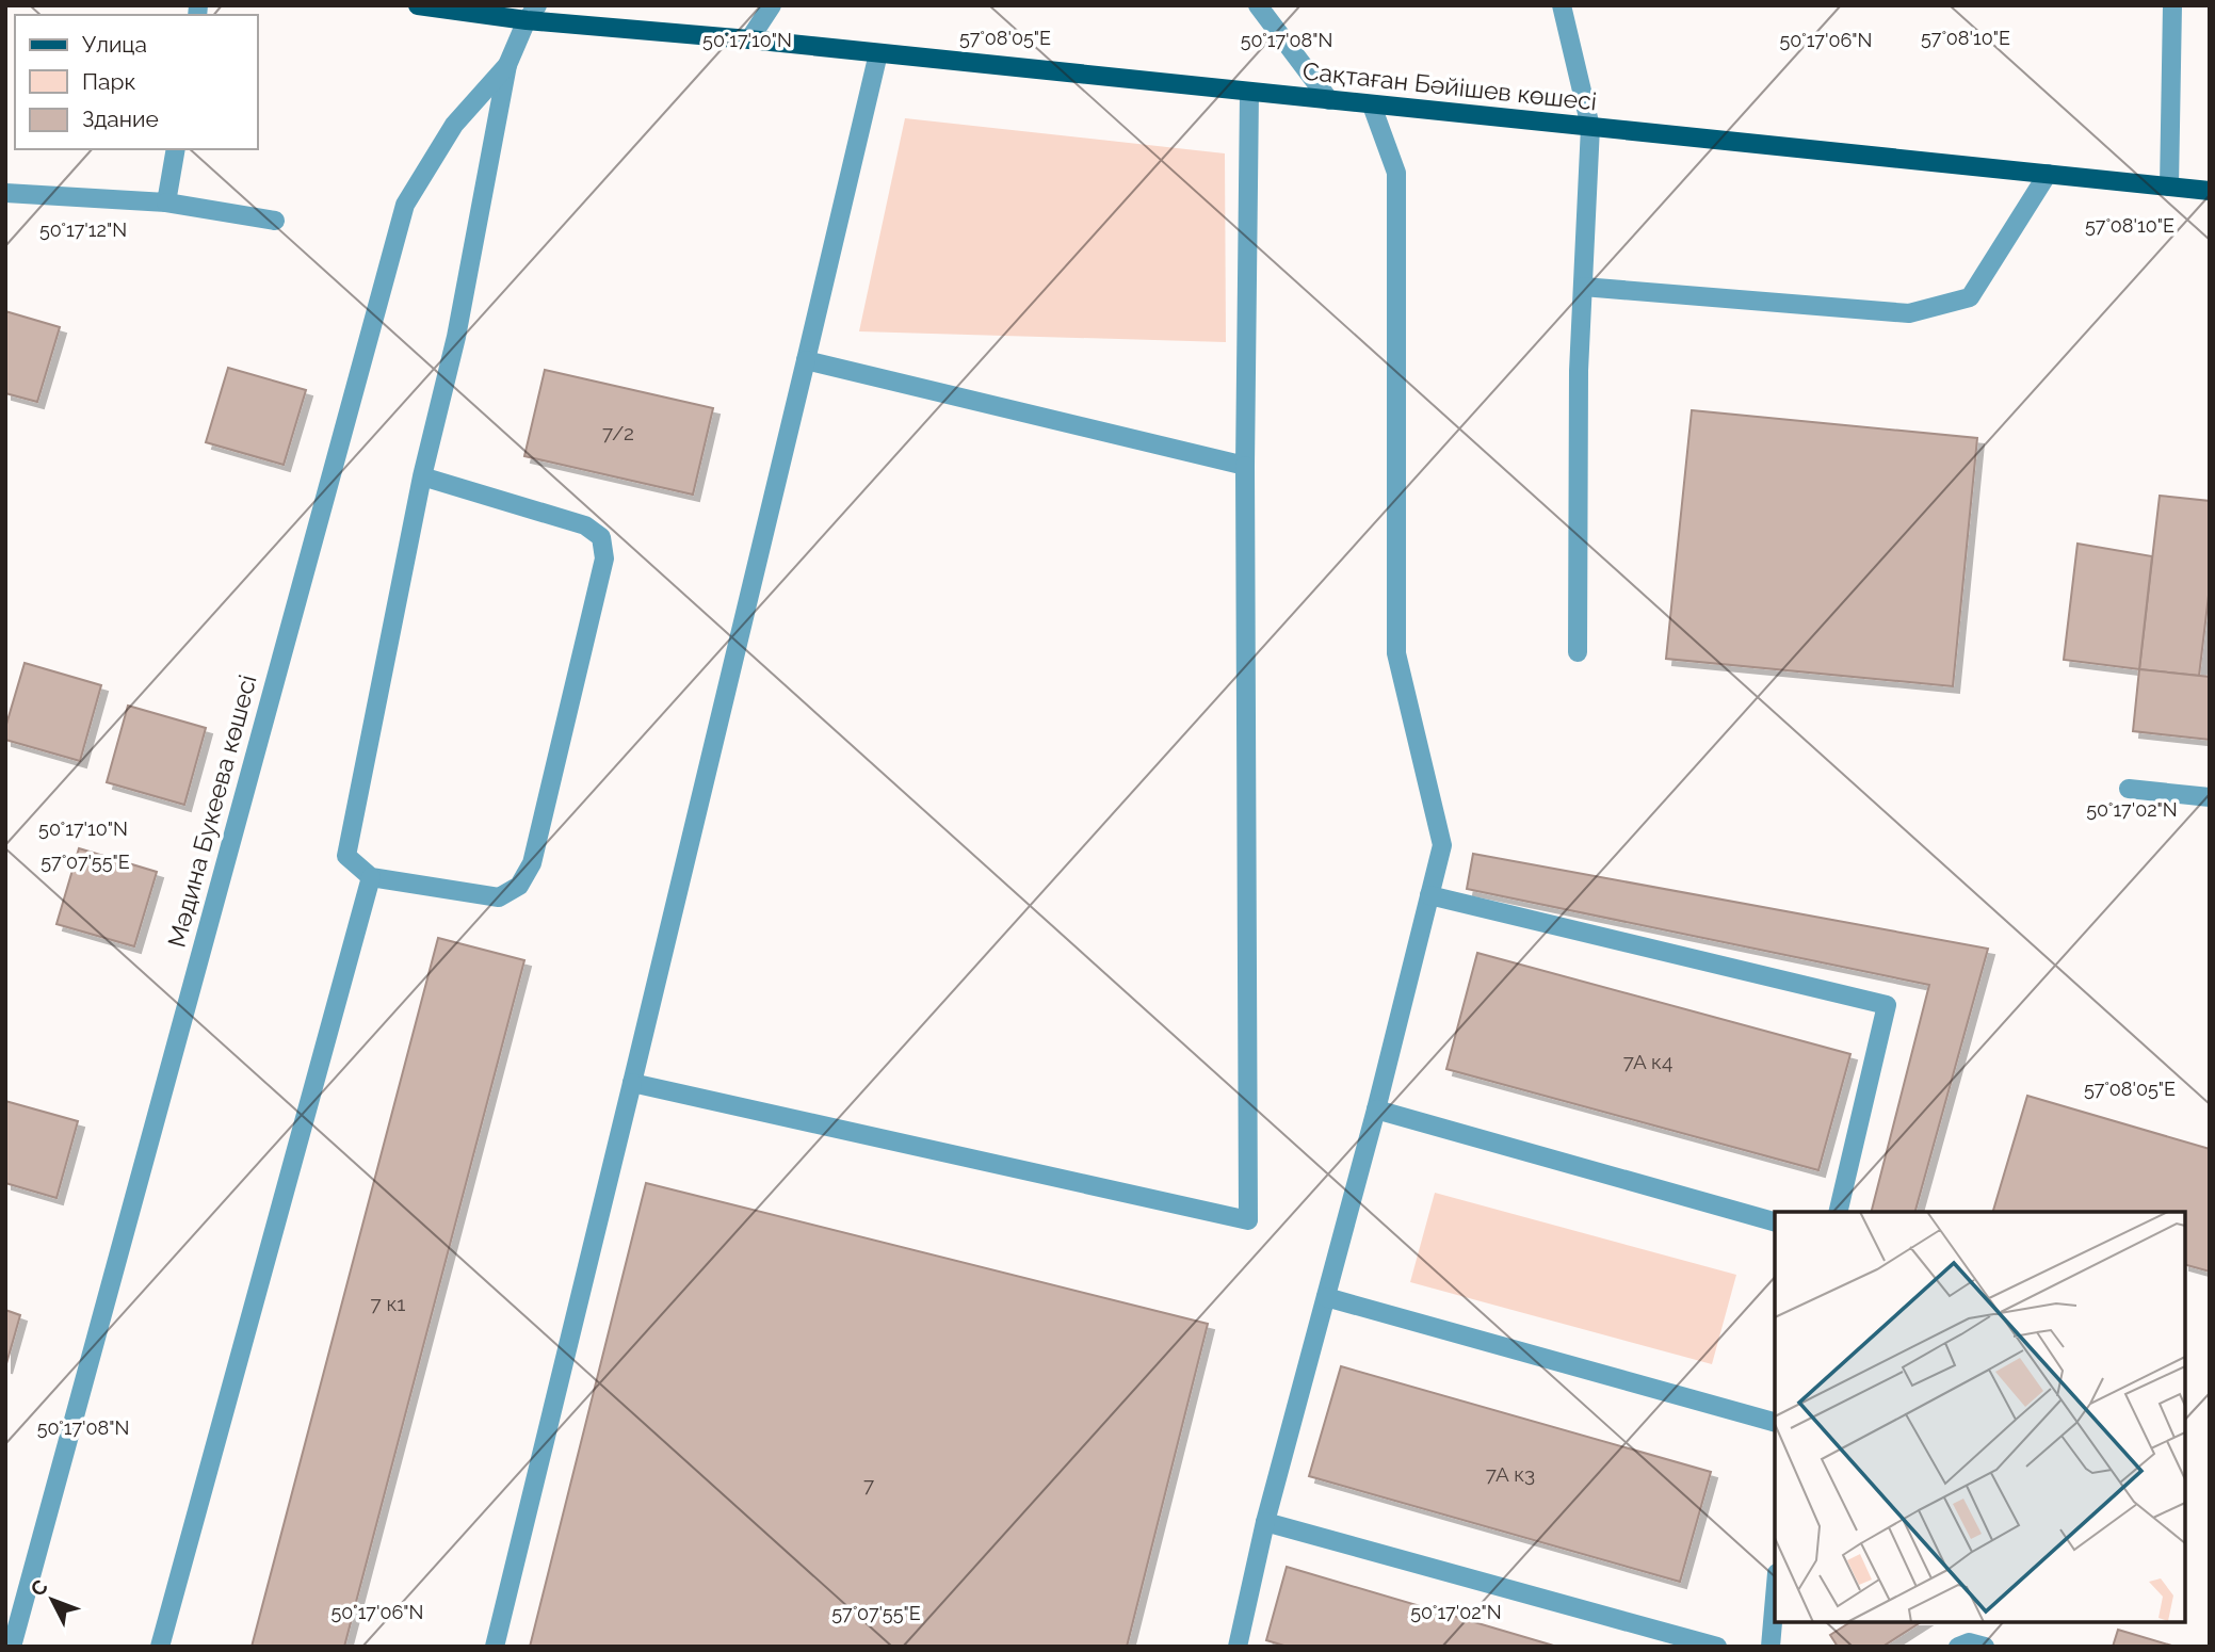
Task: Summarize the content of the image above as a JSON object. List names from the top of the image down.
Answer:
{
  "streets": {
    "main road": ["Сақтаған Бәйішев көшесі"],
    "street": ["Мәдина Букеева көшесі"]
  },
  "crossings": [
    ["Сақтаған Бәйішев көшесі", "Мәдина Букеева көшесі"]
  ],
  "house_numbers": [
    "7/2",
    "7А к4",
    "7 к1",
    "7А к3",
    "7"
  ],
  "legend": ["Улица", "Парк", "Здание"],
  "north": "top left",
  "coordinates": [
    "57°08'05\"E",
    "57°08'10\"E",
    "50°17'10\"N",
    "50°17'08\"N",
    "50°17'06\"N",
    "50°17'12\"N",
    "50°17'02\"N",
    "57°07'55\"E"
  ]
}
